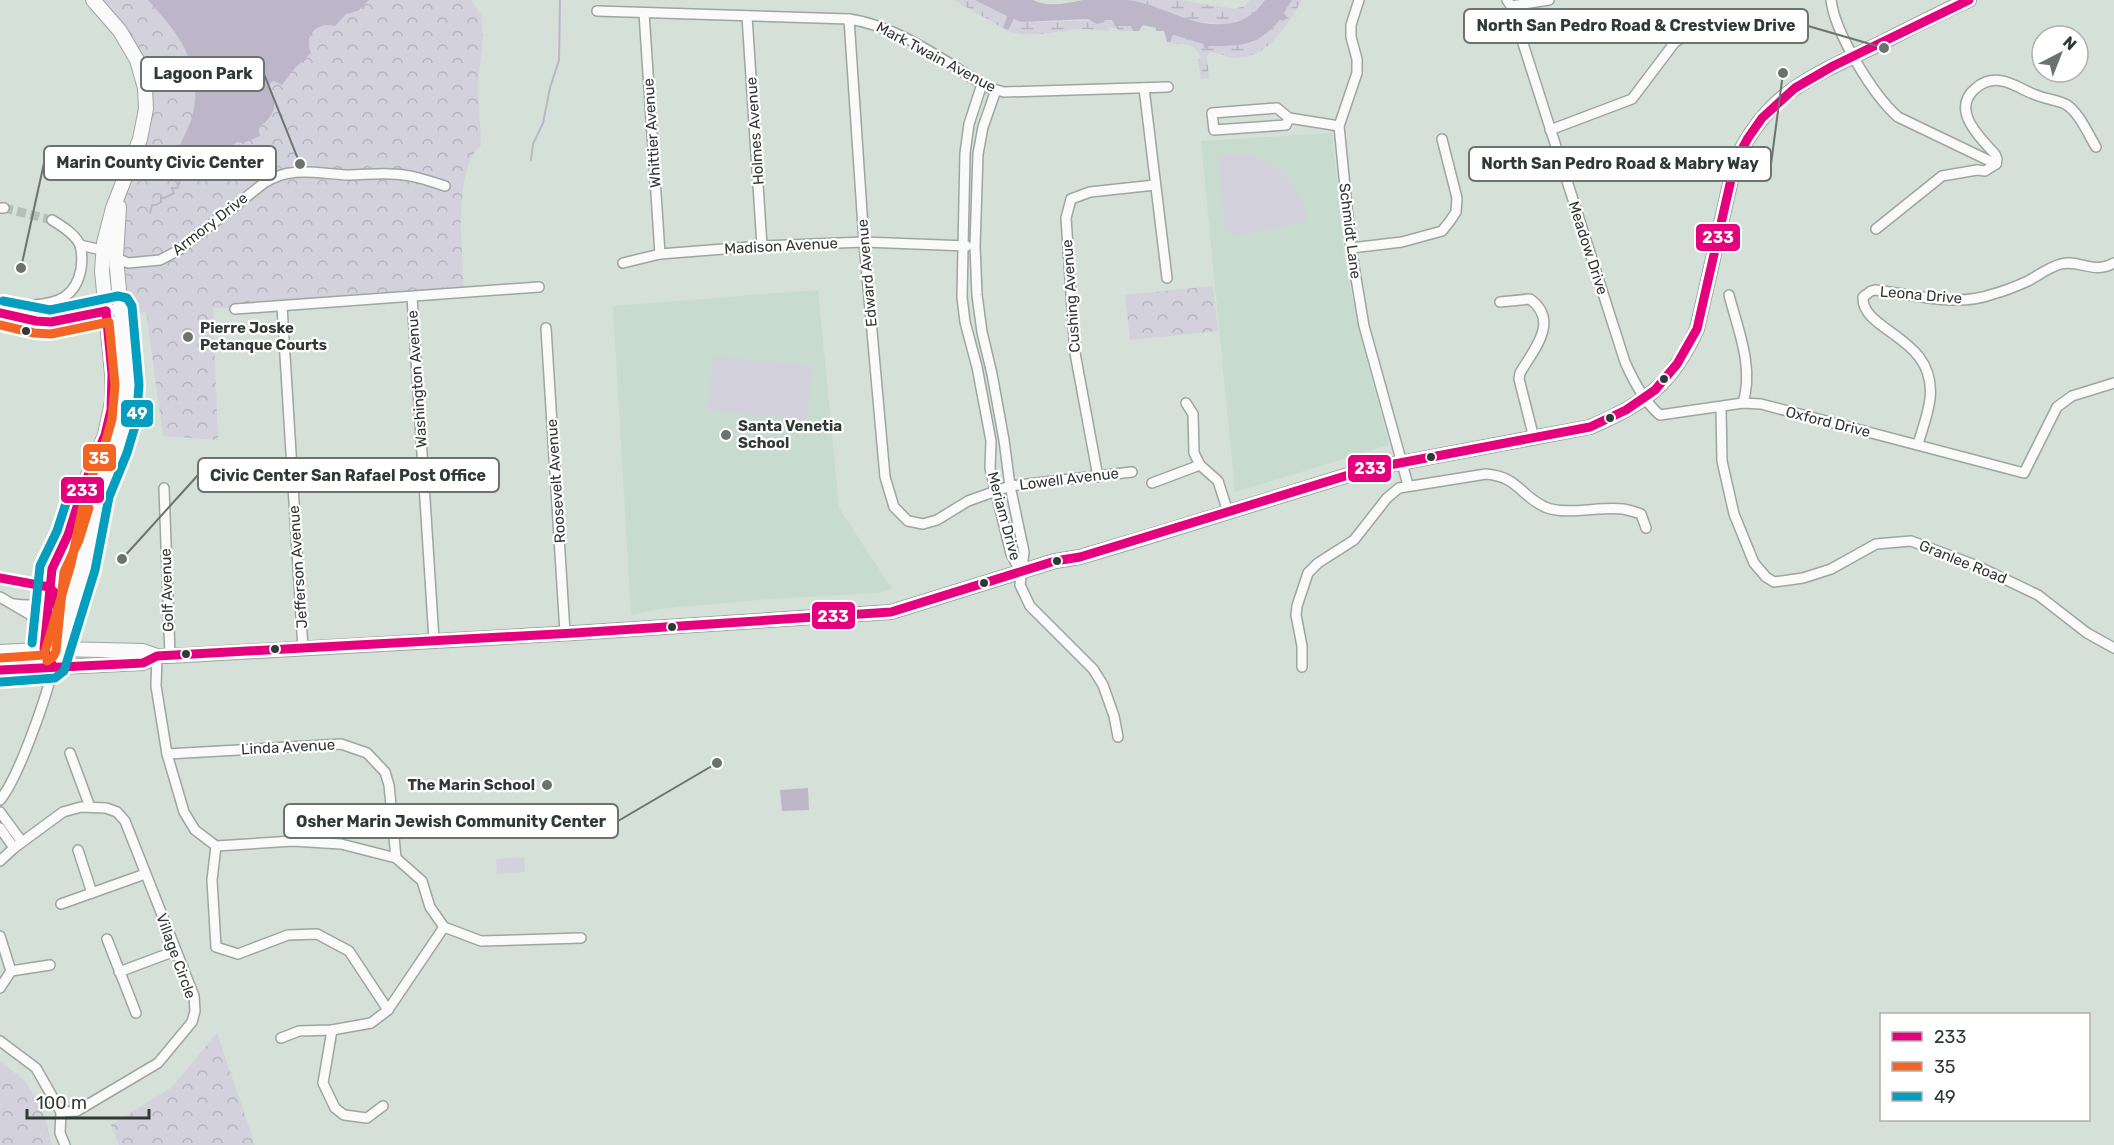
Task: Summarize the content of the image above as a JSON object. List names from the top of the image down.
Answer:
{
  "streets": {
    "street": [
      "Mark Twain Avenue",
      "Holmes Avenue",
      "Whittier Avenue",
      "Armory Drive",
      "Schmidt Lane",
      "Madison Avenue",
      "Meadow Drive",
      "Edward Avenue",
      "Leona Drive",
      "Cushing Avenue",
      "Washington Avenue",
      "Oxford Drive",
      "Lowell Avenue",
      "Roosevelt Avenue",
      "Meriam Drive",
      "Granlee Road",
      "Jefferson Avenue",
      "Golf Avenue",
      "Linda Avenue",
      "Village Circle"
    ]
  },
  "crossings": [
    ["Mark Twain Avenue", "Holmes Avenue"],
    ["Mark Twain Avenue", "Whittier Avenue"],
    ["Mark Twain Avenue", "Edward Avenue"],
    ["Mark Twain Avenue", "Meriam Drive"],
    ["Holmes Avenue", "Madison Avenue"],
    ["Whittier Avenue", "Madison Avenue"],
    ["Madison Avenue", "Edward Avenue"],
    ["Madison Avenue", "Meriam Drive"],
    ["Meadow Drive", "Oxford Drive"],
    ["Edward Avenue", "Lowell Avenue"],
    ["Leona Drive", "Oxford Drive"],
    ["Cushing Avenue", "Lowell Avenue"],
    ["Oxford Drive", "Granlee Road"],
    ["Lowell Avenue", "Meriam Drive"],
    ["Golf Avenue", "Linda Avenue"]
  ],
  "places": [
    "North San Pedro Road & Crestview Drive",
    "North San Pedro Road & Mabry Way",
    "Lagoon Park",
    "Marin County Civic Center",
    "Pierre Joske Petanque Courts",
    "Santa Venetia School",
    "Civic Center San Rafael Post Office",
    "Osher Marin Jewish Community Center",
    "The Marin School"
  ],
  "lines": ["transit line 233", "transit line 49", "transit line 35"],
  "legend": ["233", "35", "49"],
  "scale_bar": "100 m",
  "north": "top right"
}
